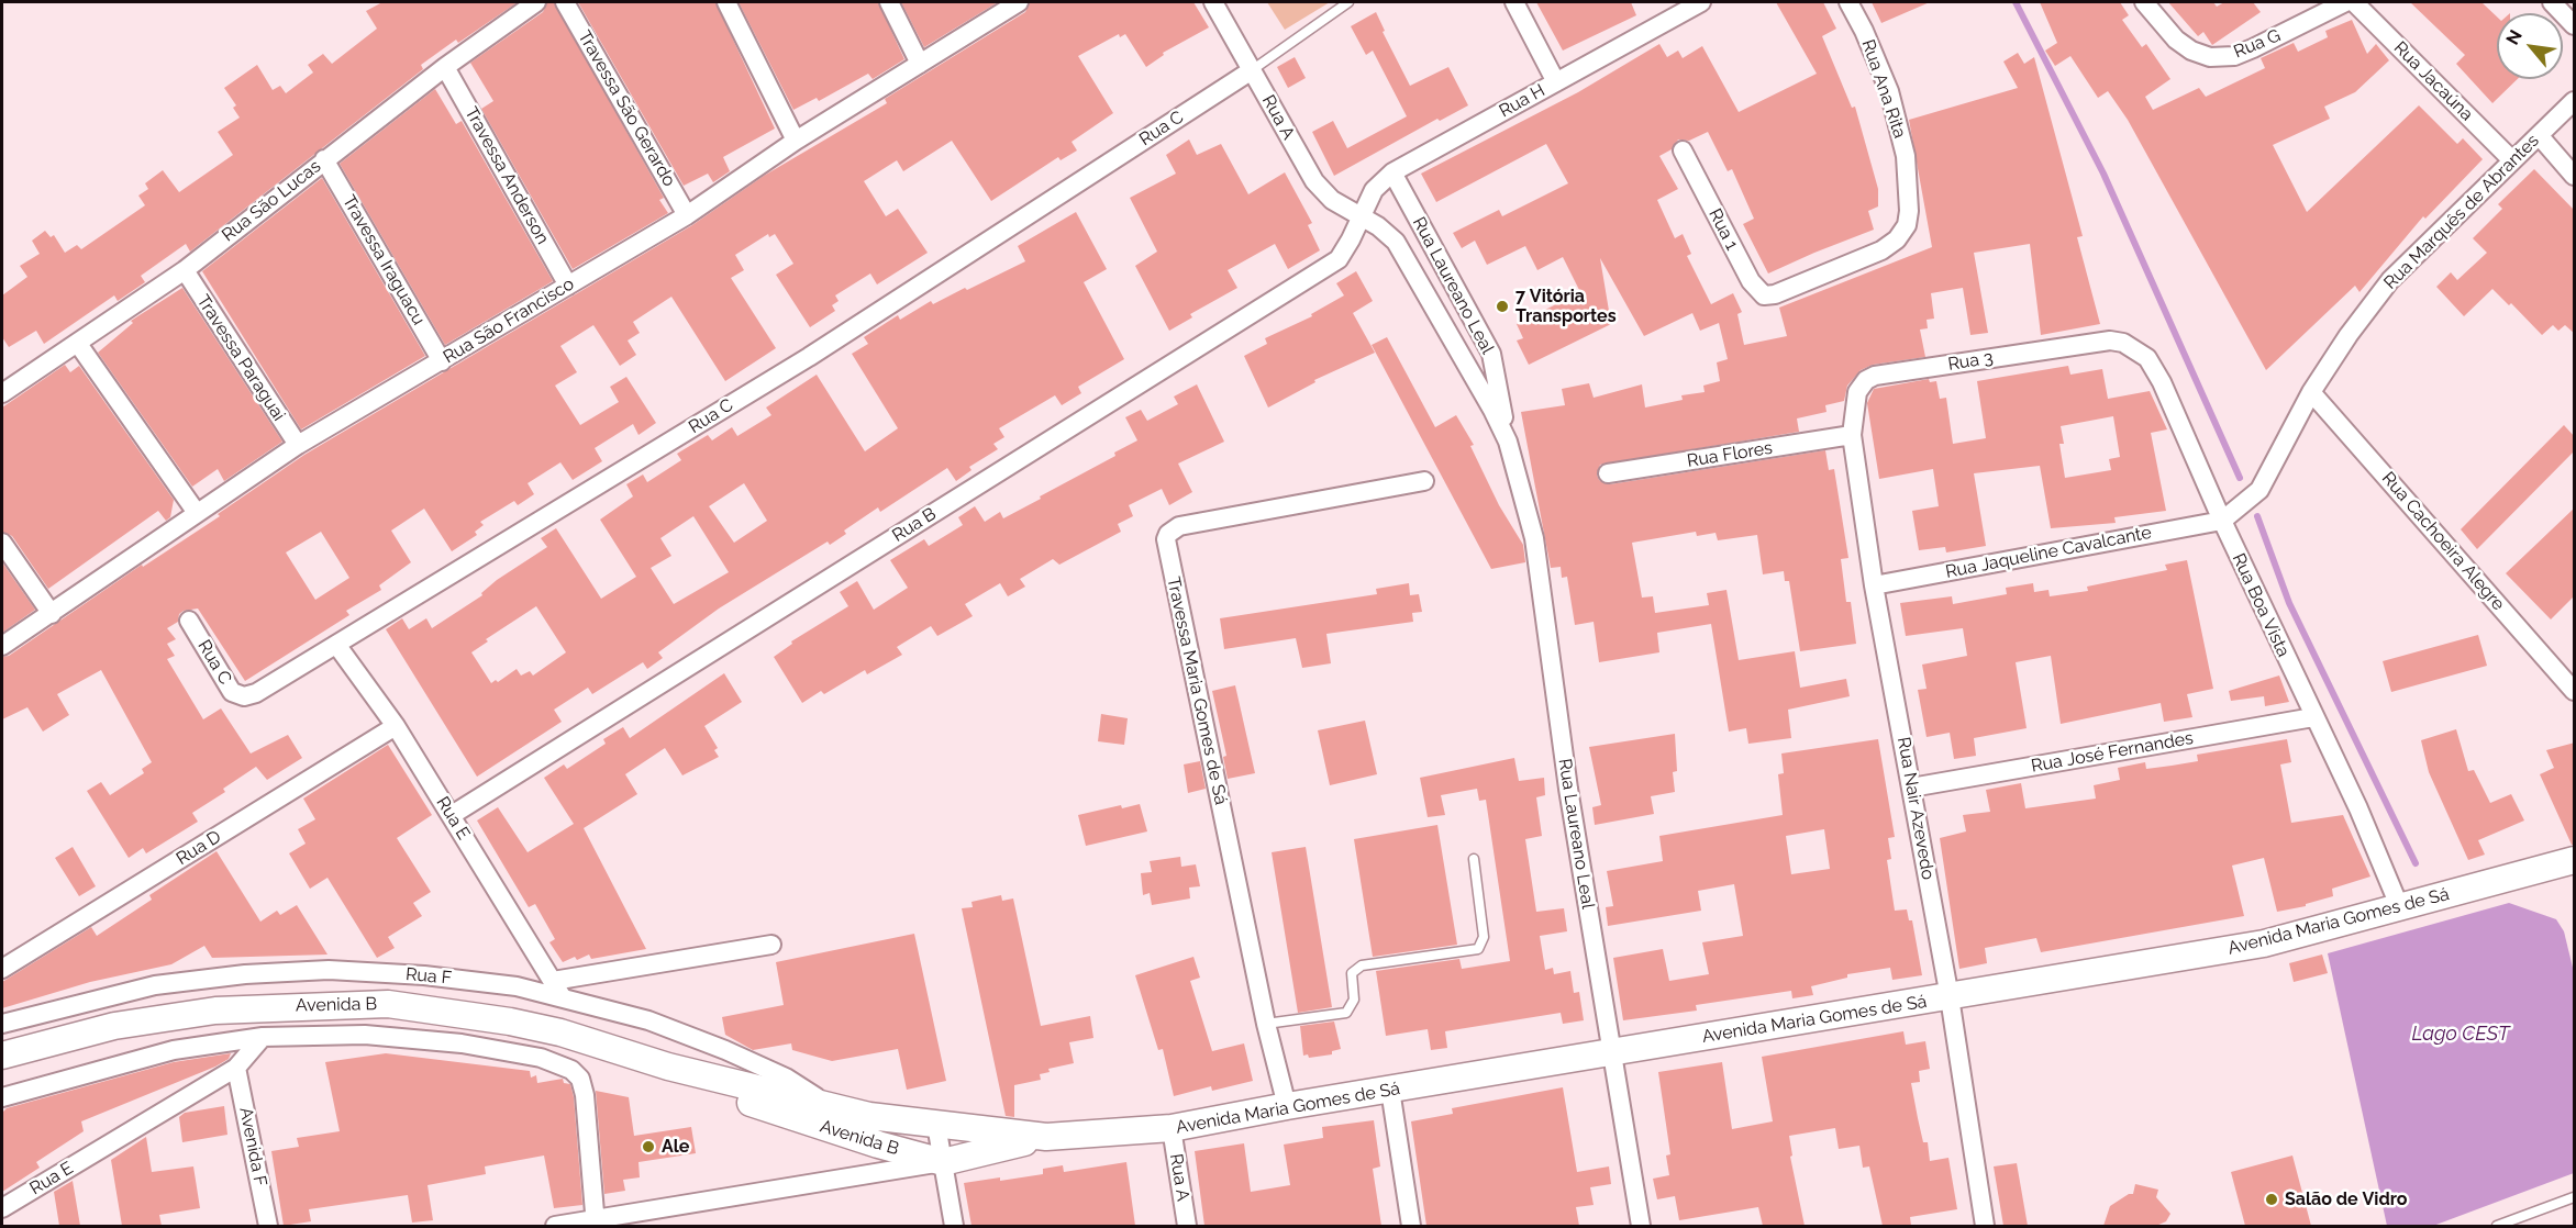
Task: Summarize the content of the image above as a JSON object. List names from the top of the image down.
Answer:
{
  "streets": {
    "street": [
      "Rua G",
      "Rua Jacaúna",
      "Rua Ana Rita",
      "Rua H",
      "Travessa São Gerardo",
      "Rua A",
      "Rua C",
      "Travessa Anderson",
      "Rua São Lucas",
      "Rua Marquês de Abrantes",
      "Rua 1",
      "Travessa Iraguacu",
      "Rua Laureano Leal",
      "Rua São Francisco",
      "Travessa Paraguai",
      "Rua 3",
      "Rua Flores",
      "Rua B",
      "Rua Cachoeira Alegre",
      "Rua Jaqueline Cavalcante",
      "Rua Boa Vista",
      "Travessa Maria Gomes de Sá",
      "Rua José Fernandes",
      "Rua Nair Azevedo",
      "Rua E",
      "Rua D",
      "Avenida Maria Gomes de Sá",
      "Rua F",
      "Avenida B",
      "Avenida F"
    ]
  },
  "crossings": [
    ["Rua Jacaúna", "Rua Marquês de Abrantes"],
    ["Rua Ana Rita", "Rua 1"],
    ["Rua H", "Rua A"],
    ["Rua H", "Rua Laureano Leal"],
    ["Rua H", "Rua B"],
    ["Travessa São Gerardo", "Rua São Francisco"],
    ["Rua A", "Rua C"],
    ["Rua A", "Rua Laureano Leal"],
    ["Rua A", "Rua B"],
    ["Rua A", "Avenida Maria Gomes de Sá"],
    ["Rua C", "Rua E"],
    ["Travessa Anderson", "Rua São Lucas"],
    ["Travessa Anderson", "Rua São Francisco"],
    ["Rua São Lucas", "Travessa Iraguacu"],
    ["Rua São Lucas", "Travessa Paraguai"],
    ["Rua Marquês de Abrantes", "Rua Cachoeira Alegre"],
    ["Rua Marquês de Abrantes", "Rua Jaqueline Cavalcante"],
    ["Rua Marquês de Abrantes", "Rua Boa Vista"],
    ["Travessa Iraguacu", "Rua São Francisco"],
    ["Rua Laureano Leal", "Rua B"],
    ["Rua Laureano Leal", "Avenida Maria Gomes de Sá"],
    ["Rua São Francisco", "Travessa Paraguai"],
    ["Rua 3", "Rua Boa Vista"],
    ["Rua 3", "Rua Nair Azevedo"],
    ["Rua Flores", "Rua Nair Azevedo"],
    ["Rua B", "Rua E"],
    ["Rua Jaqueline Cavalcante", "Rua Boa Vista"],
    ["Rua Jaqueline Cavalcante", "Rua Nair Azevedo"],
    ["Rua Boa Vista", "Rua José Fernandes"],
    ["Rua Boa Vista", "Avenida Maria Gomes de Sá"],
    ["Travessa Maria Gomes de Sá", "Avenida Maria Gomes de Sá"],
    ["Rua José Fernandes", "Rua Nair Azevedo"],
    ["Rua Nair Azevedo", "Avenida Maria Gomes de Sá"],
    ["Rua E", "Rua D"],
    ["Rua E", "Rua F"],
    ["Rua E", "Avenida F"],
    ["Avenida Maria Gomes de Sá", "Avenida B"],
    ["Rua F", "Avenida B"]
  ],
  "water": ["Lago CEST"],
  "places": ["7 Vitória Transportes", "Ale", "Salão de Vidro"],
  "north": "top left"
}
